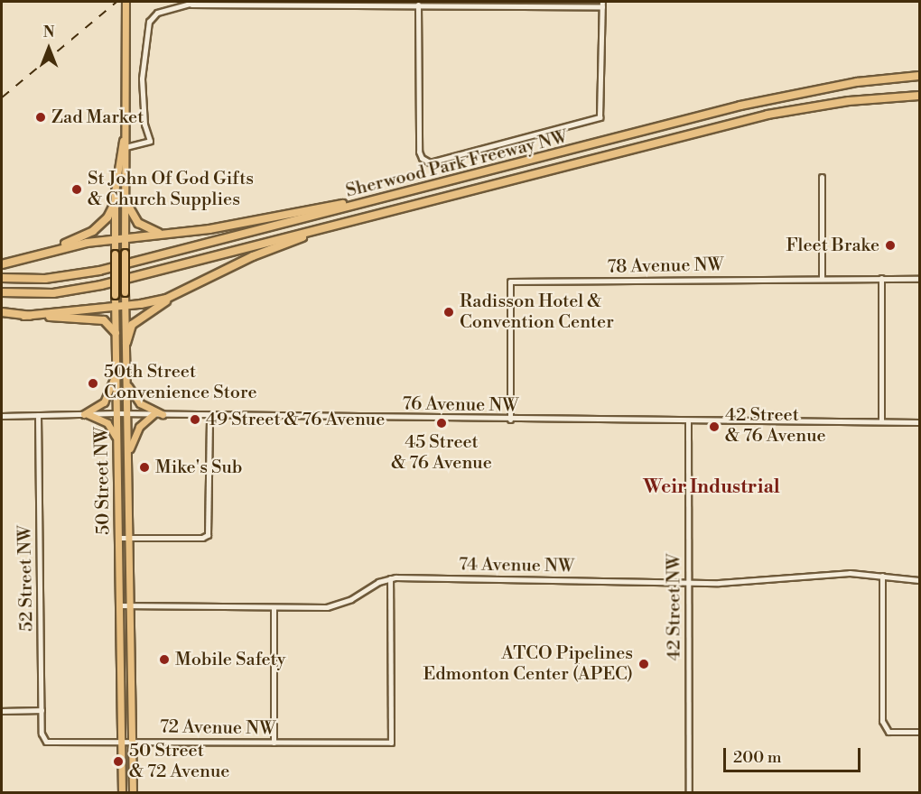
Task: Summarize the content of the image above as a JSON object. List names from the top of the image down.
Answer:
{
  "streets": {
    "highway": ["Sherwood Park Freeway NW"],
    "main road": ["50 Street NW"],
    "street": [
      "78 Avenue NW",
      "76 Avenue NW",
      "74 Avenue NW",
      "52 Street NW",
      "42 Street NW",
      "72 Avenue NW"
    ]
  },
  "crossings": [
    ["78 Avenue NW", "76 Avenue NW"],
    ["76 Avenue NW", "50 Street NW"],
    ["76 Avenue NW", "52 Street NW"],
    ["76 Avenue NW", "42 Street NW"],
    ["50 Street NW", "74 Avenue NW"],
    ["50 Street NW", "72 Avenue NW"],
    ["74 Avenue NW", "42 Street NW"],
    ["74 Avenue NW", "72 Avenue NW"],
    ["52 Street NW", "72 Avenue NW"]
  ],
  "districts": ["Weir Industrial"],
  "places": [
    "Zad Market",
    "St John Of God Gifts & Church Supplies",
    "Fleet Brake",
    "Radisson Hotel & Convention Center",
    "50th Street Convenience Store",
    "49 Street & 76 Avenue",
    "45 Street & 76 Avenue",
    "42 Street & 76 Avenue",
    "Mike's Sub",
    "Mobile Safety",
    "ATCO Pipelines Edmonton Center (APEC)",
    "50 Street & 72 Avenue"
  ],
  "scale_bar": "200 m",
  "north": "top"
}
